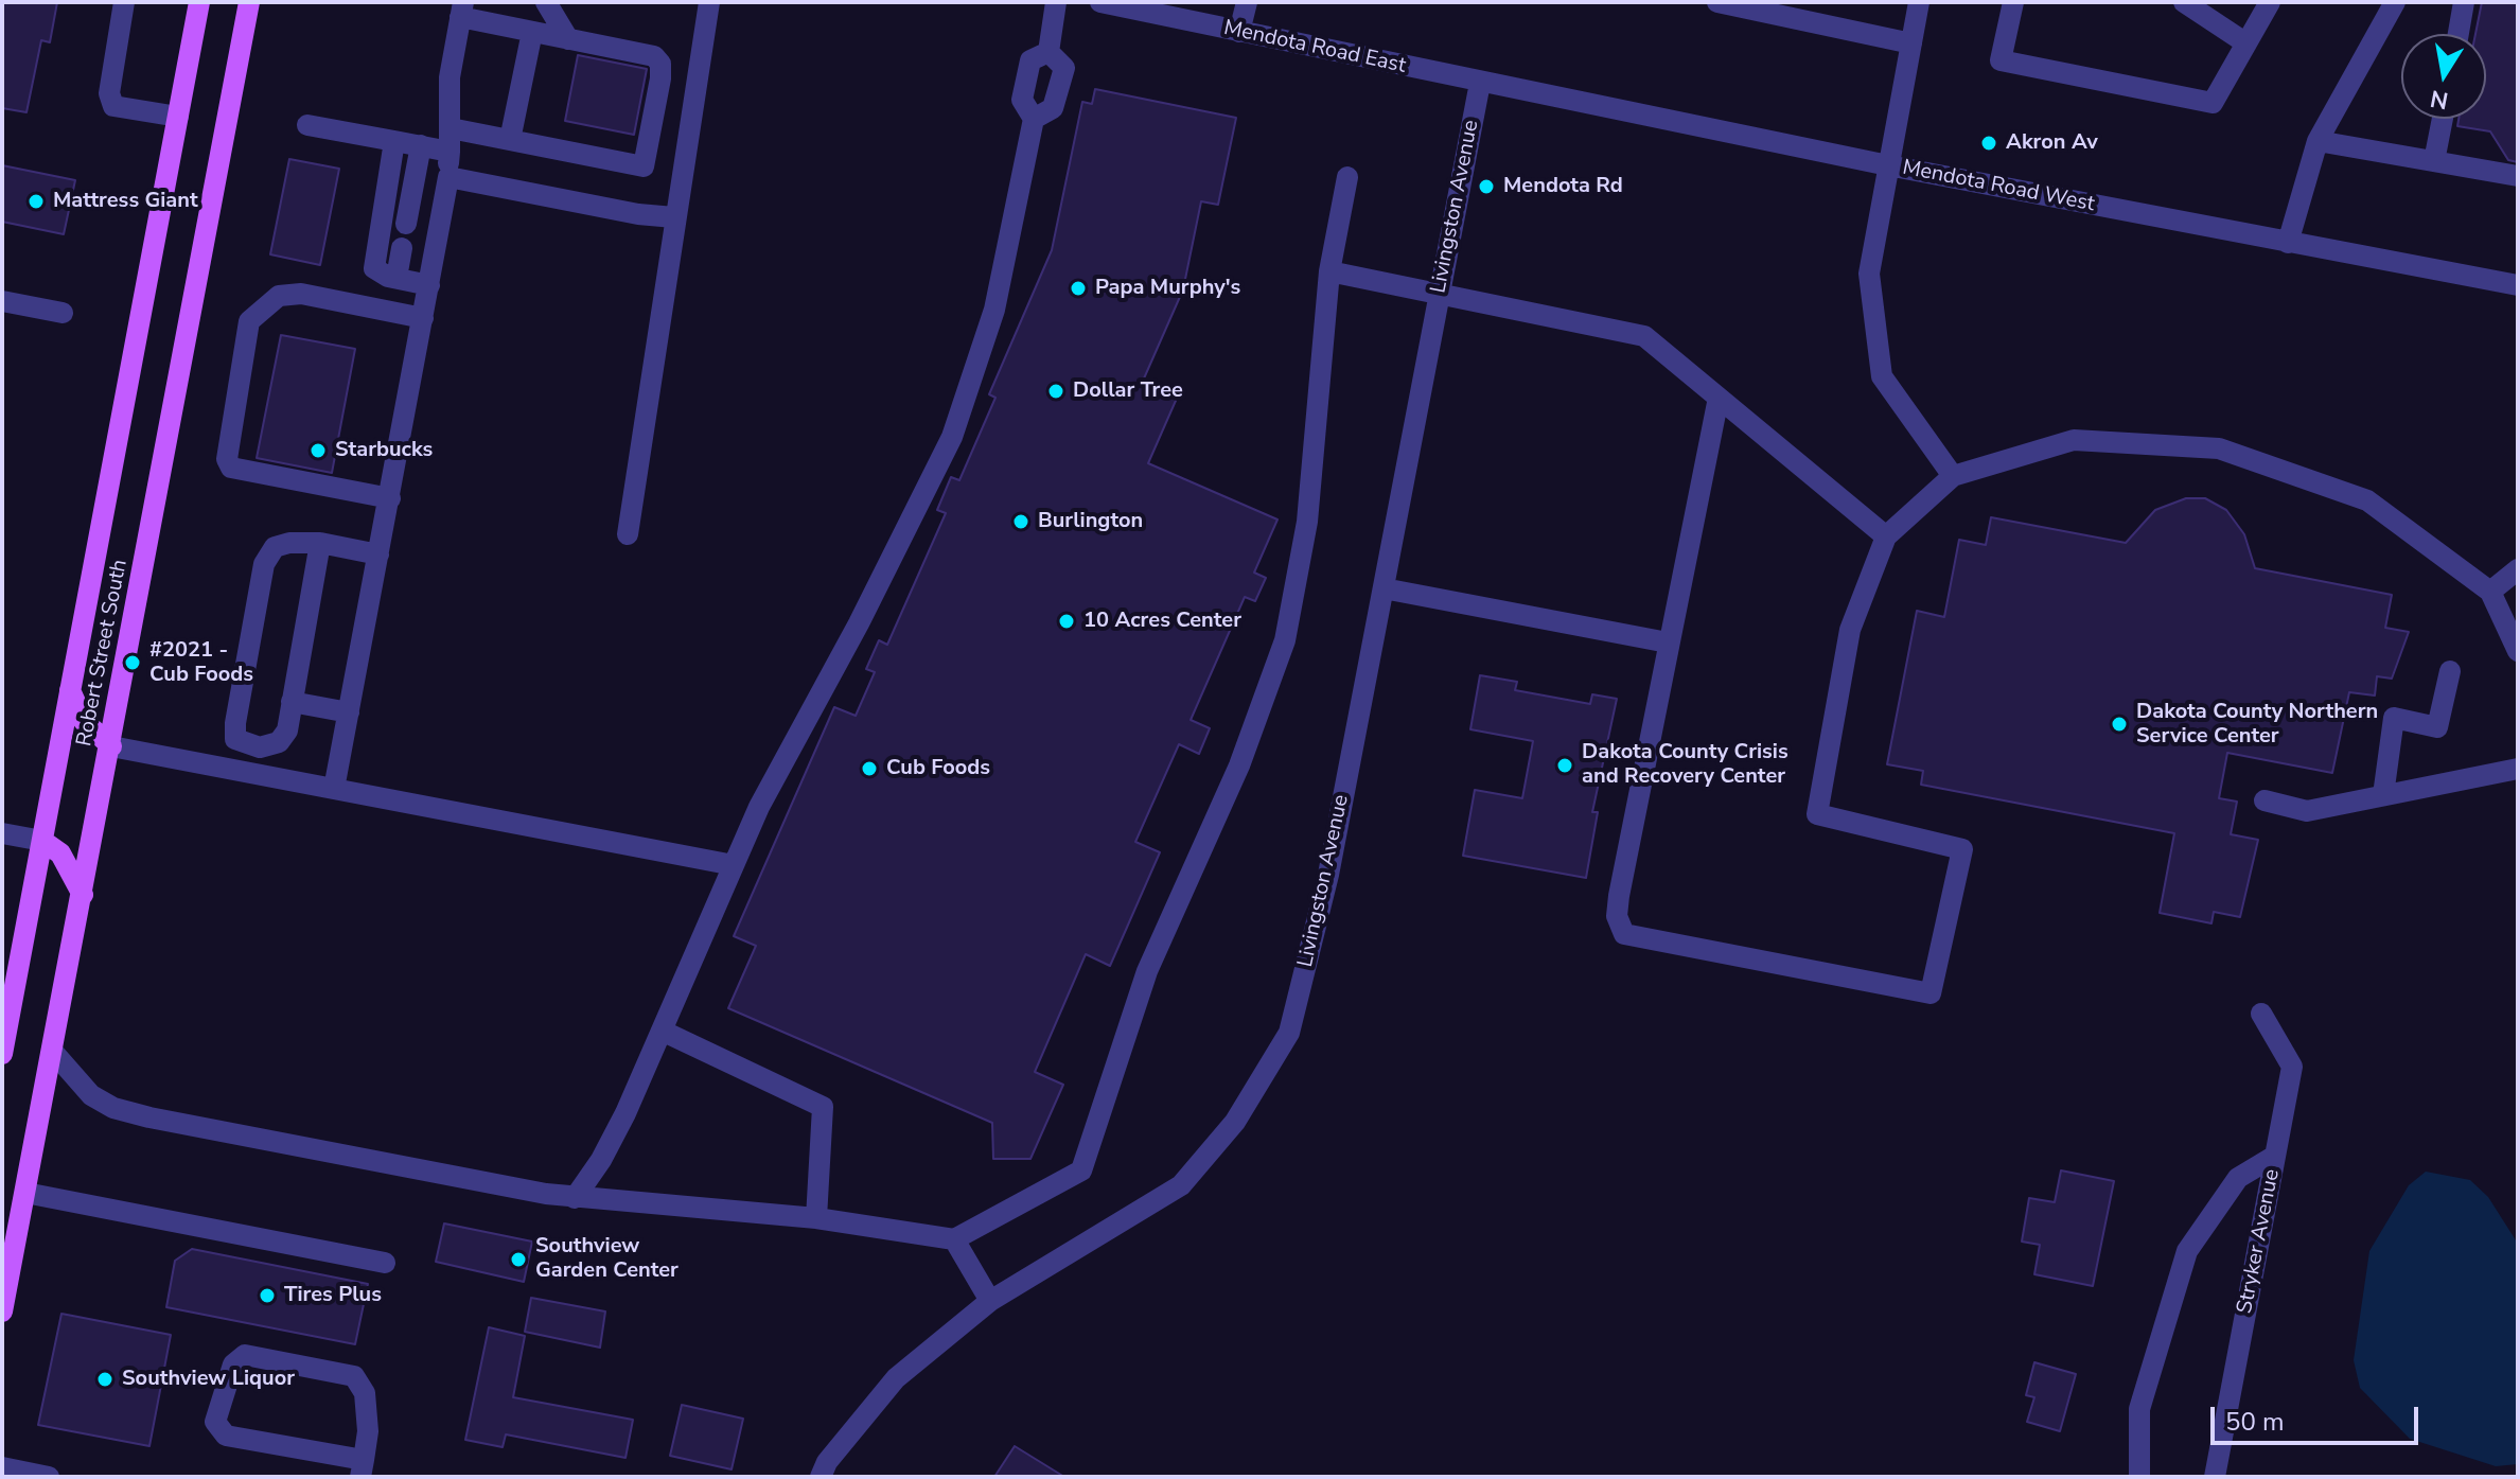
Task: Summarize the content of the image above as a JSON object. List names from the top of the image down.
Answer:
{
  "streets": {
    "main road": ["Robert Street South"],
    "street": [
      "Mendota Road East",
      "Mendota Road West",
      "Livingston Avenue",
      "Stryker Avenue"
    ]
  },
  "crossings": [
    ["Mendota Road East", "Mendota Road West"],
    ["Mendota Road East", "Livingston Avenue"],
    ["Mendota Road West", "Livingston Avenue"]
  ],
  "places": [
    "Akron Av",
    "Mendota Rd",
    "Mattress Giant",
    "Papa Murphy's",
    "Dollar Tree",
    "Starbucks",
    "Burlington",
    "10 Acres Center",
    "#2021 - Cub Foods",
    "Dakota County Northern Service Center",
    "Dakota County Crisis and Recovery Center",
    "Cub Foods",
    "Southview Garden Center",
    "Tires Plus",
    "Southview Liquor"
  ],
  "scale_bar": "50 m",
  "north": "bottom"
}
